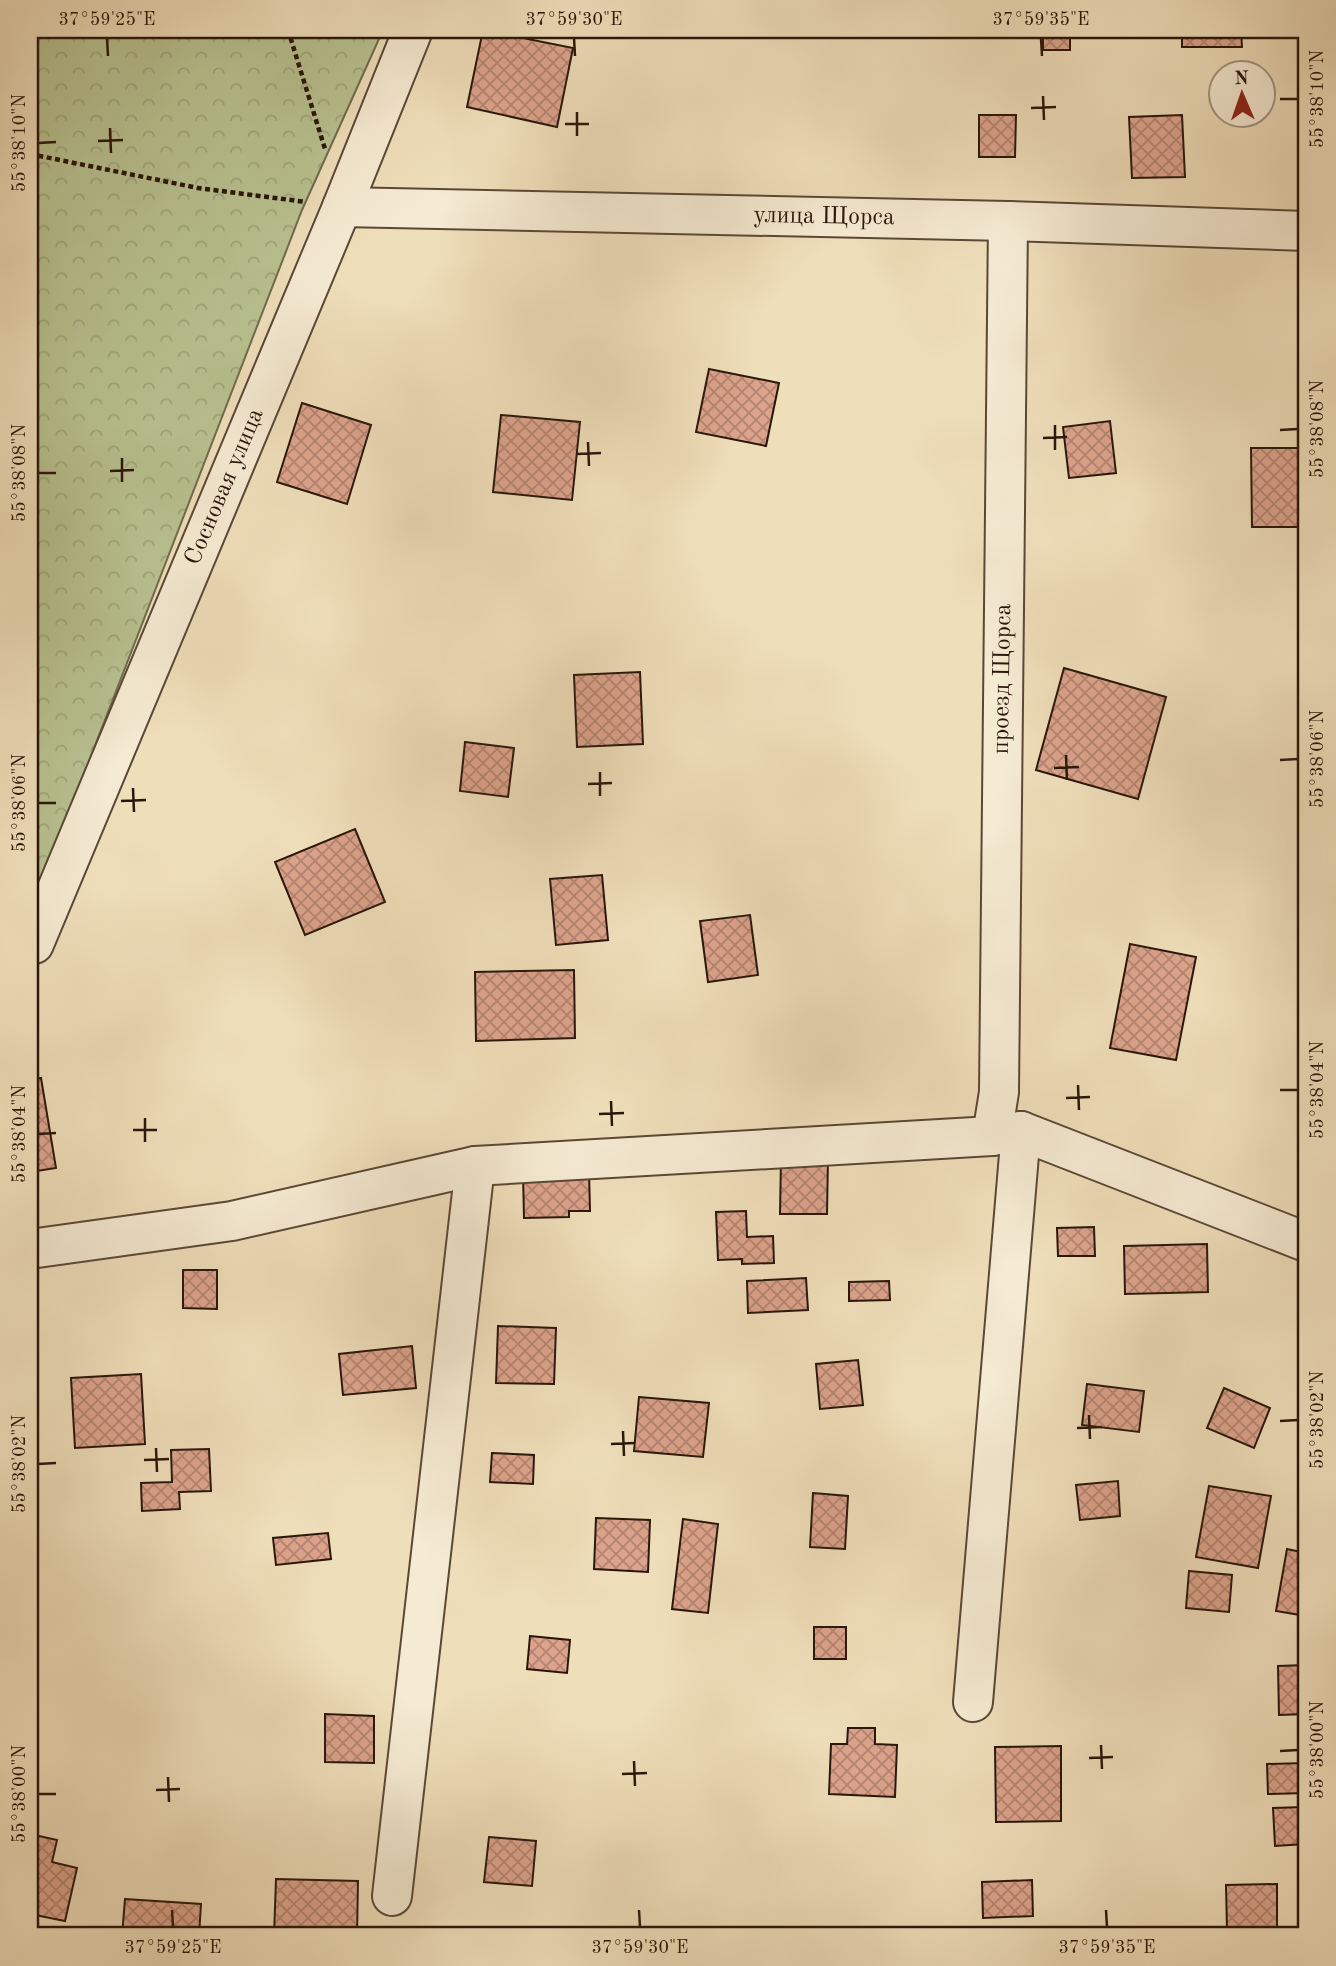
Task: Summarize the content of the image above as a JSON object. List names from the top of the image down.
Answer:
{
  "streets": {
    "street": ["улица Щорса", "Сосновая улица", "проезд Щорса"]
  },
  "crossings": [
    ["улица Щорса", "Сосновая улица"],
    ["улица Щорса", "проезд Щорса"]
  ],
  "north": "top",
  "coordinates": [
    "37°59'25\"E",
    "37°59'30\"E",
    "37°59'35\"E",
    "55°38'10\"N",
    "55°38'08\"N",
    "55°38'06\"N",
    "55°38'04\"N",
    "55°38'02\"N",
    "55°38'00\"N"
  ]
}
